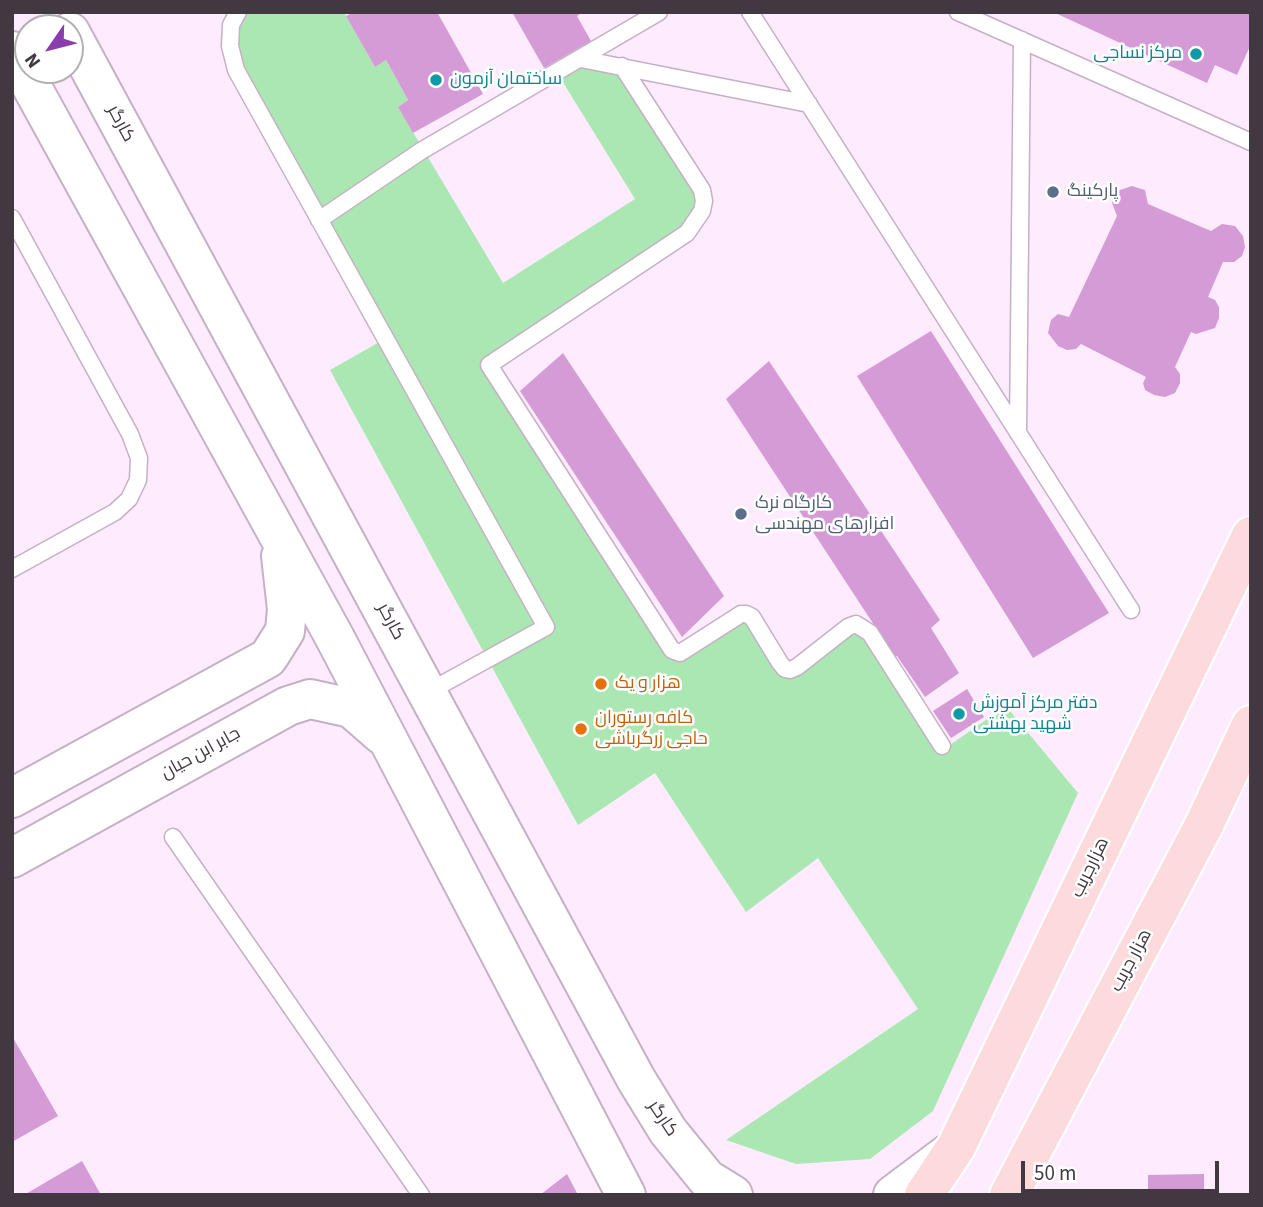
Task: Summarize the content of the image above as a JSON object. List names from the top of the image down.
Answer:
{
  "streets": {
    "main road": [
      "کارگر",
      "جابر ابن حیان",
      "هزارجریب",
      "هزار جریب"
    ]
  },
  "places": [
    "مرکز نساجی",
    "ساختمان آزمون",
    "پارکینگ",
    "کارگاه نرک افزارهای مهندسی",
    "هزار و یک",
    "دفتر مرکز آموزش شهید بهشتی",
    "کافه رستوران حاجی زرگرباشی"
  ],
  "scale_bar": "50 m",
  "north": "bottom left"
}
